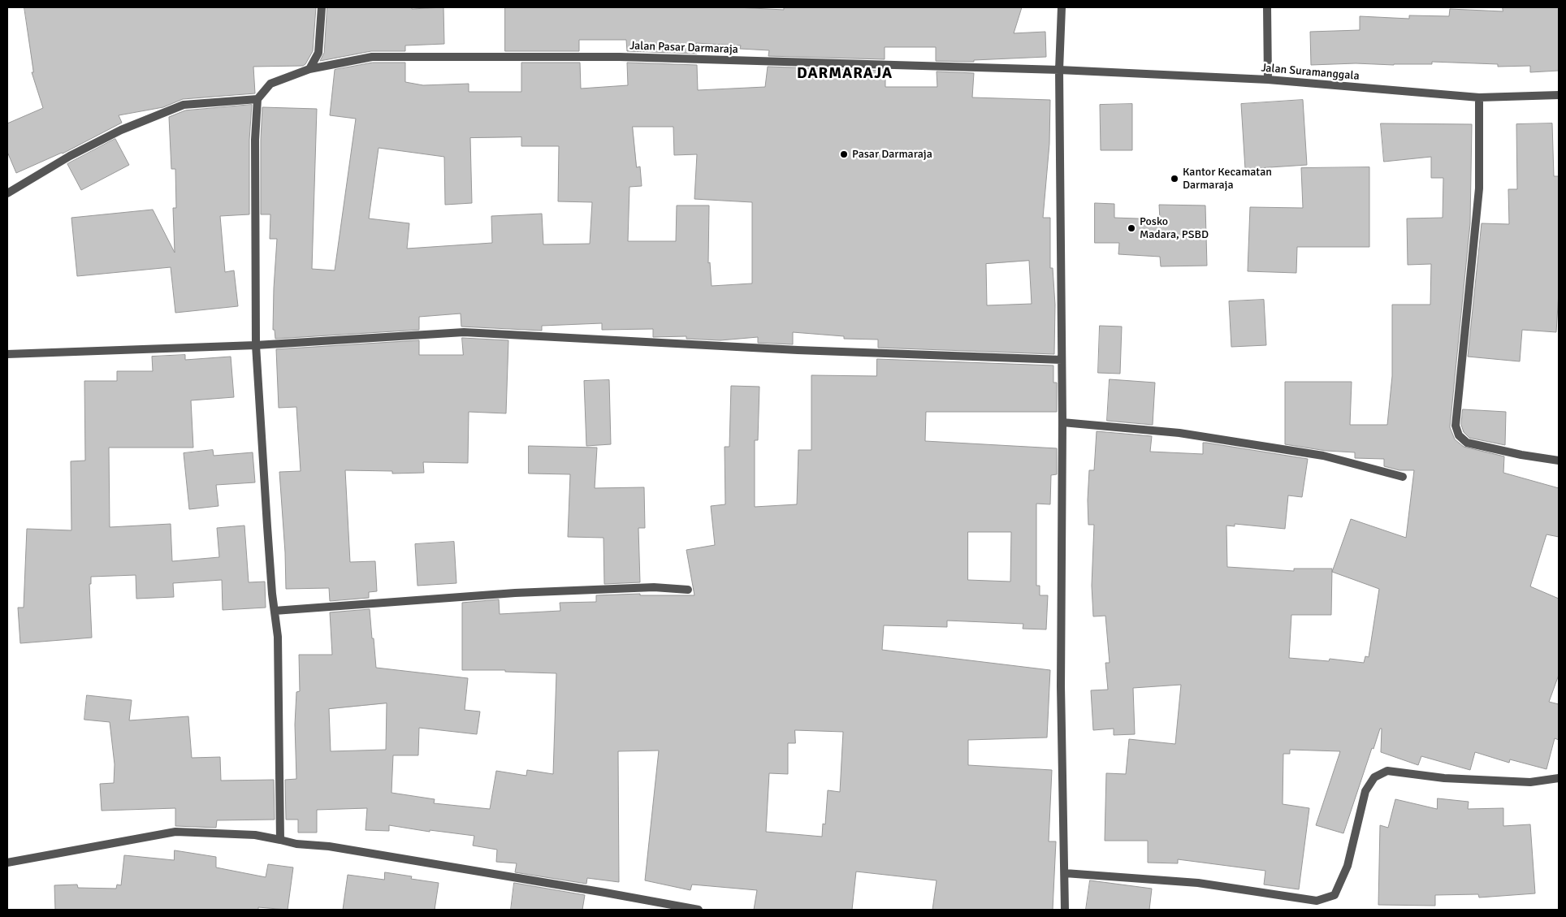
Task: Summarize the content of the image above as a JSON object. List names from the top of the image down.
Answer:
{
  "streets": {
    "street": ["Jalan Pasar Darmaraja", "Jalan Suramanggala"]
  },
  "crossings": [
    ["Jalan Pasar Darmaraja", "Jalan Suramanggala"]
  ],
  "districts": ["DARMARAJA"],
  "places": ["Pasar Darmaraja", "Kantor Kecamatan Darmaraja", "Posko Madara, PSBD"]
}
